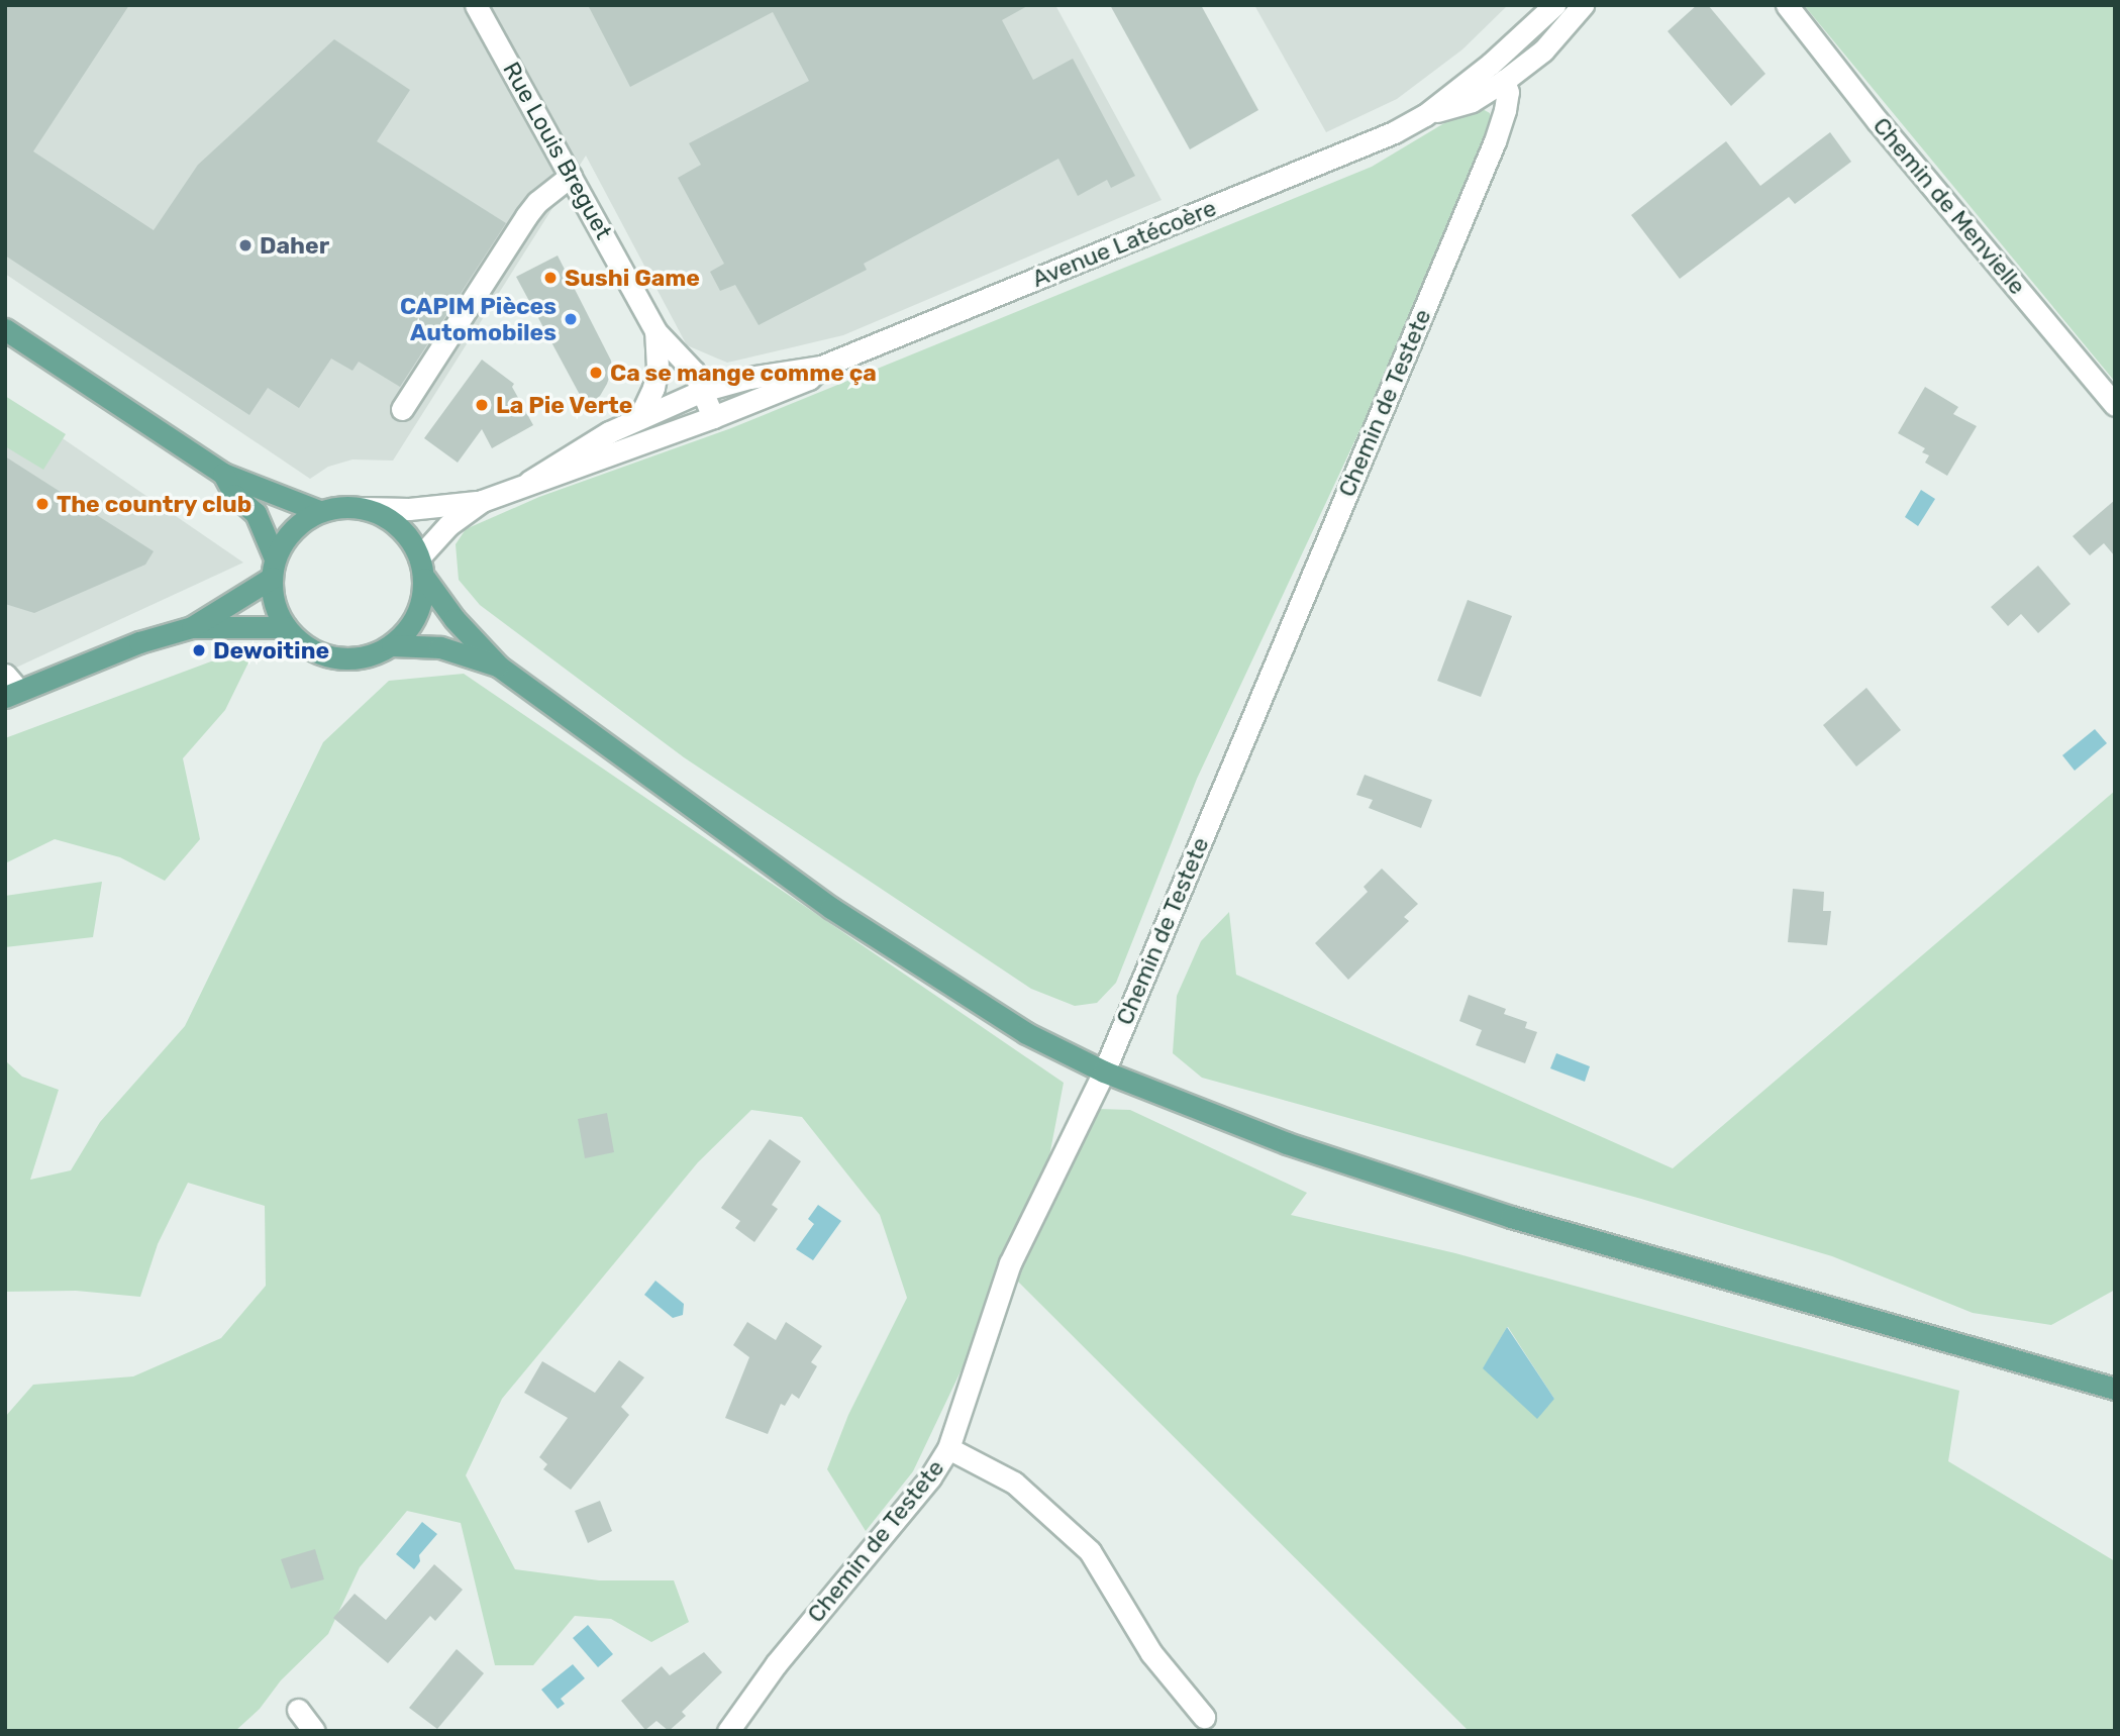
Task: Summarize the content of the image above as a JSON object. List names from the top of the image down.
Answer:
{
  "streets": {
    "street": [
      "Rue Louis Breguet",
      "Chemin de Menvielle",
      "Avenue Latécoère",
      "Chemin de Testete"
    ]
  },
  "crossings": [
    ["Rue Louis Breguet", "Avenue Latécoère"],
    ["Avenue Latécoère", "Chemin de Testete"]
  ],
  "places": [
    "Daher",
    "Sushi Game",
    "CAPIM Pièces Automobiles",
    "Ca se mange comme ça",
    "La Pie Verte",
    "The country club",
    "Dewoitine"
  ]
}
